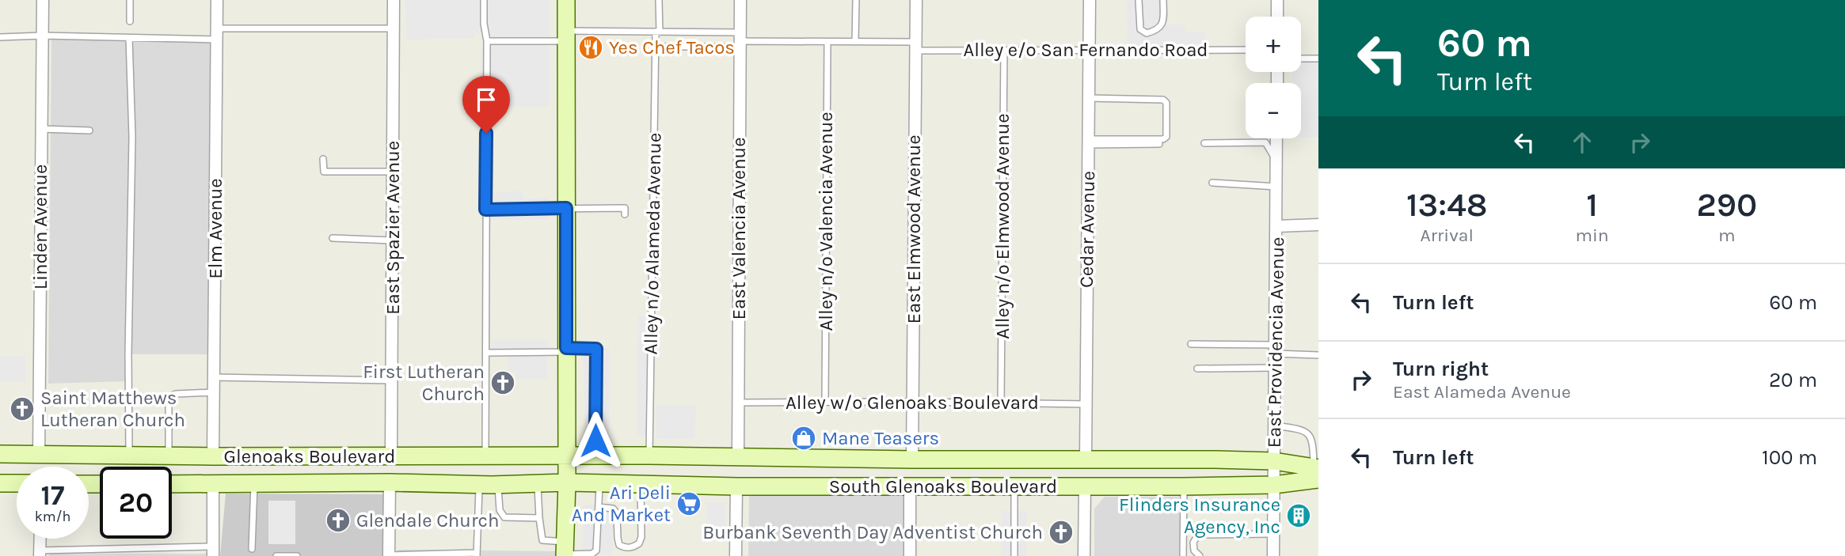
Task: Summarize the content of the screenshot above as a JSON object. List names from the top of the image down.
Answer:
{
  "streets": {
    "main road": ["Glenoaks Boulevard", "South Glenoaks Boulevard"],
    "street": [
      "Linden Avenue",
      "East Spazier Avenue",
      "Elm Avenue",
      "East Valencia Avenue",
      "East Elmwood Avenue",
      "Cedar Avenue",
      "East Providencia Avenue"
    ],
    "lane": [
      "Alley e/o San Fernando Road",
      "Alley n/o Valencia Avenue",
      "Alley n/o Elmwood Avenue",
      "Alley n/o Alameda Avenue",
      "Alley w/o Glenoaks Boulevard"
    ]
  },
  "crossings": [
    ["Alley e/o San Fernando Road", "Alley n/o Valencia Avenue"],
    ["Alley e/o San Fernando Road", "Alley n/o Elmwood Avenue"],
    ["Alley e/o San Fernando Road", "East Valencia Avenue"],
    ["Alley e/o San Fernando Road", "East Elmwood Avenue"],
    ["Alley e/o San Fernando Road", "Cedar Avenue"],
    ["Alley e/o San Fernando Road", "Alley n/o Alameda Avenue"],
    ["Alley n/o Valencia Avenue", "Alley w/o Glenoaks Boulevard"],
    ["Alley n/o Elmwood Avenue", "Alley w/o Glenoaks Boulevard"],
    ["Linden Avenue", "Glenoaks Boulevard"],
    ["East Spazier Avenue", "Glenoaks Boulevard"],
    ["Elm Avenue", "Glenoaks Boulevard"],
    ["East Valencia Avenue", "Alley w/o Glenoaks Boulevard"],
    ["East Valencia Avenue", "South Glenoaks Boulevard"],
    ["East Elmwood Avenue", "Alley w/o Glenoaks Boulevard"],
    ["East Elmwood Avenue", "South Glenoaks Boulevard"],
    ["Cedar Avenue", "Alley w/o Glenoaks Boulevard"],
    ["Cedar Avenue", "South Glenoaks Boulevard"],
    ["Alley n/o Alameda Avenue", "South Glenoaks Boulevard"],
    ["East Providencia Avenue", "South Glenoaks Boulevard"],
    ["Glenoaks Boulevard", "South Glenoaks Boulevard"]
  ],
  "places": {
    "restaurant": ["Yes Chef Tacos"],
    "church": [
      "First Lutheran Church",
      "Saint Matthews Lutheran Church",
      "Glendale Church",
      "Burbank Seventh Day Adventist Church"
    ],
    "shop": ["Mane Teasers"],
    "supermarket": ["Ari Deli And Market"],
    "building": ["Flinders Insurance Agency, Inc"]
  },
  "page": {
    "turn": ["60 m", "Turn left"],
    "map_buttons": ["+", "−"],
    "eta": [
      "13:48",
      "Arrival",
      "1",
      "min",
      "290",
      "m"
    ],
    "list": [
      {
        "name": "Turn left",
        "value": "60 m"
      },
      {
        "name": "Turn right",
        "note": "East Alameda Avenue",
        "value": "20 m"
      },
      {
        "name": "Turn left",
        "value": "100 m"
      }
    ],
    "speed": "17 km/h",
    "limit": "20"
  }
}
